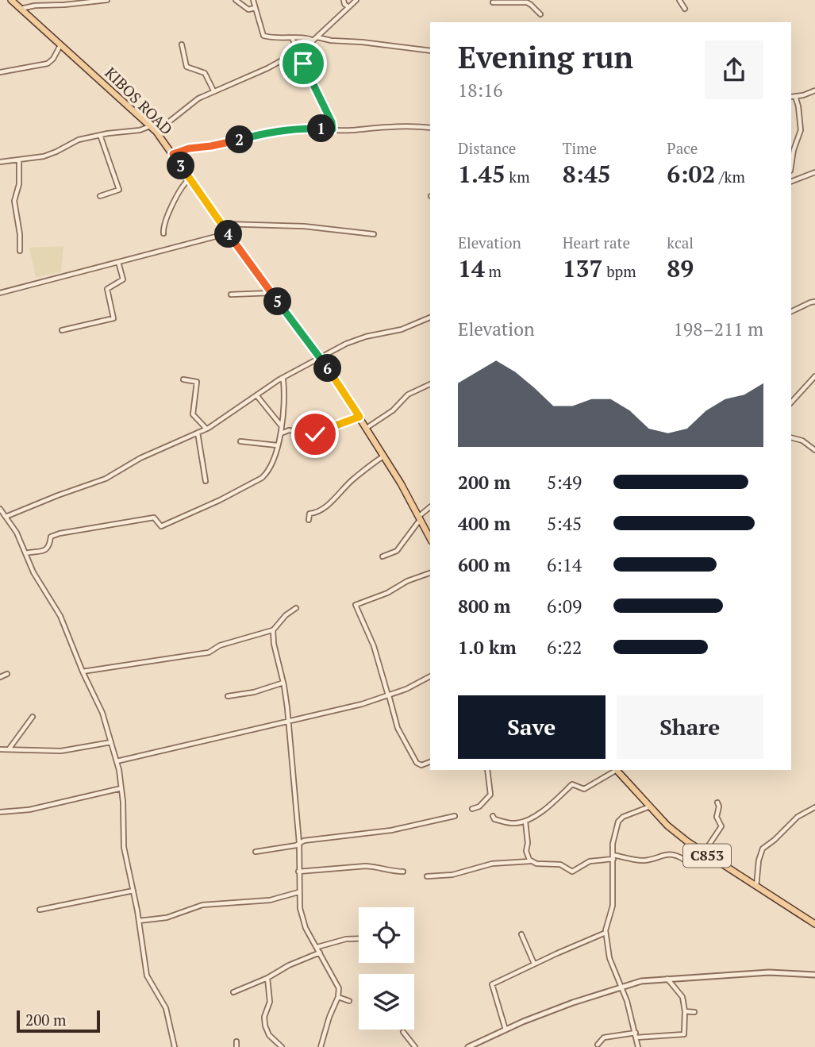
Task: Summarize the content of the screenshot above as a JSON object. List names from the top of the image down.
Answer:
{
  "streets": {
    "main road": ["KIBOS ROAD", "C853"]
  },
  "scale_bar": "200 m",
  "page": {
    "heading": ["Evening run", "18:16"],
    "pins": [
      "1",
      "2",
      "3",
      "4",
      "5",
      "6"
    ],
    "stats": [
      ["Distance", "1.45 km"],
      ["Time", "8:45"],
      ["Pace", "6:02 /km"],
      ["Elevation", "14 m"],
      ["Heart rate", "137 bpm"],
      ["kcal", "89"]
    ],
    "chart": ["Elevation", "198–211 m"],
    "list": [
      {
        "name": "200 m",
        "note": "5:49"
      },
      {
        "name": "400 m",
        "note": "5:45"
      },
      {
        "name": "600 m",
        "note": "6:14"
      },
      {
        "name": "800 m",
        "note": "6:09"
      },
      {
        "name": "1.0 km",
        "note": "6:22"
      }
    ],
    "buttons": ["Save", "Share"],
    "scale": "200 m"
  }
}
